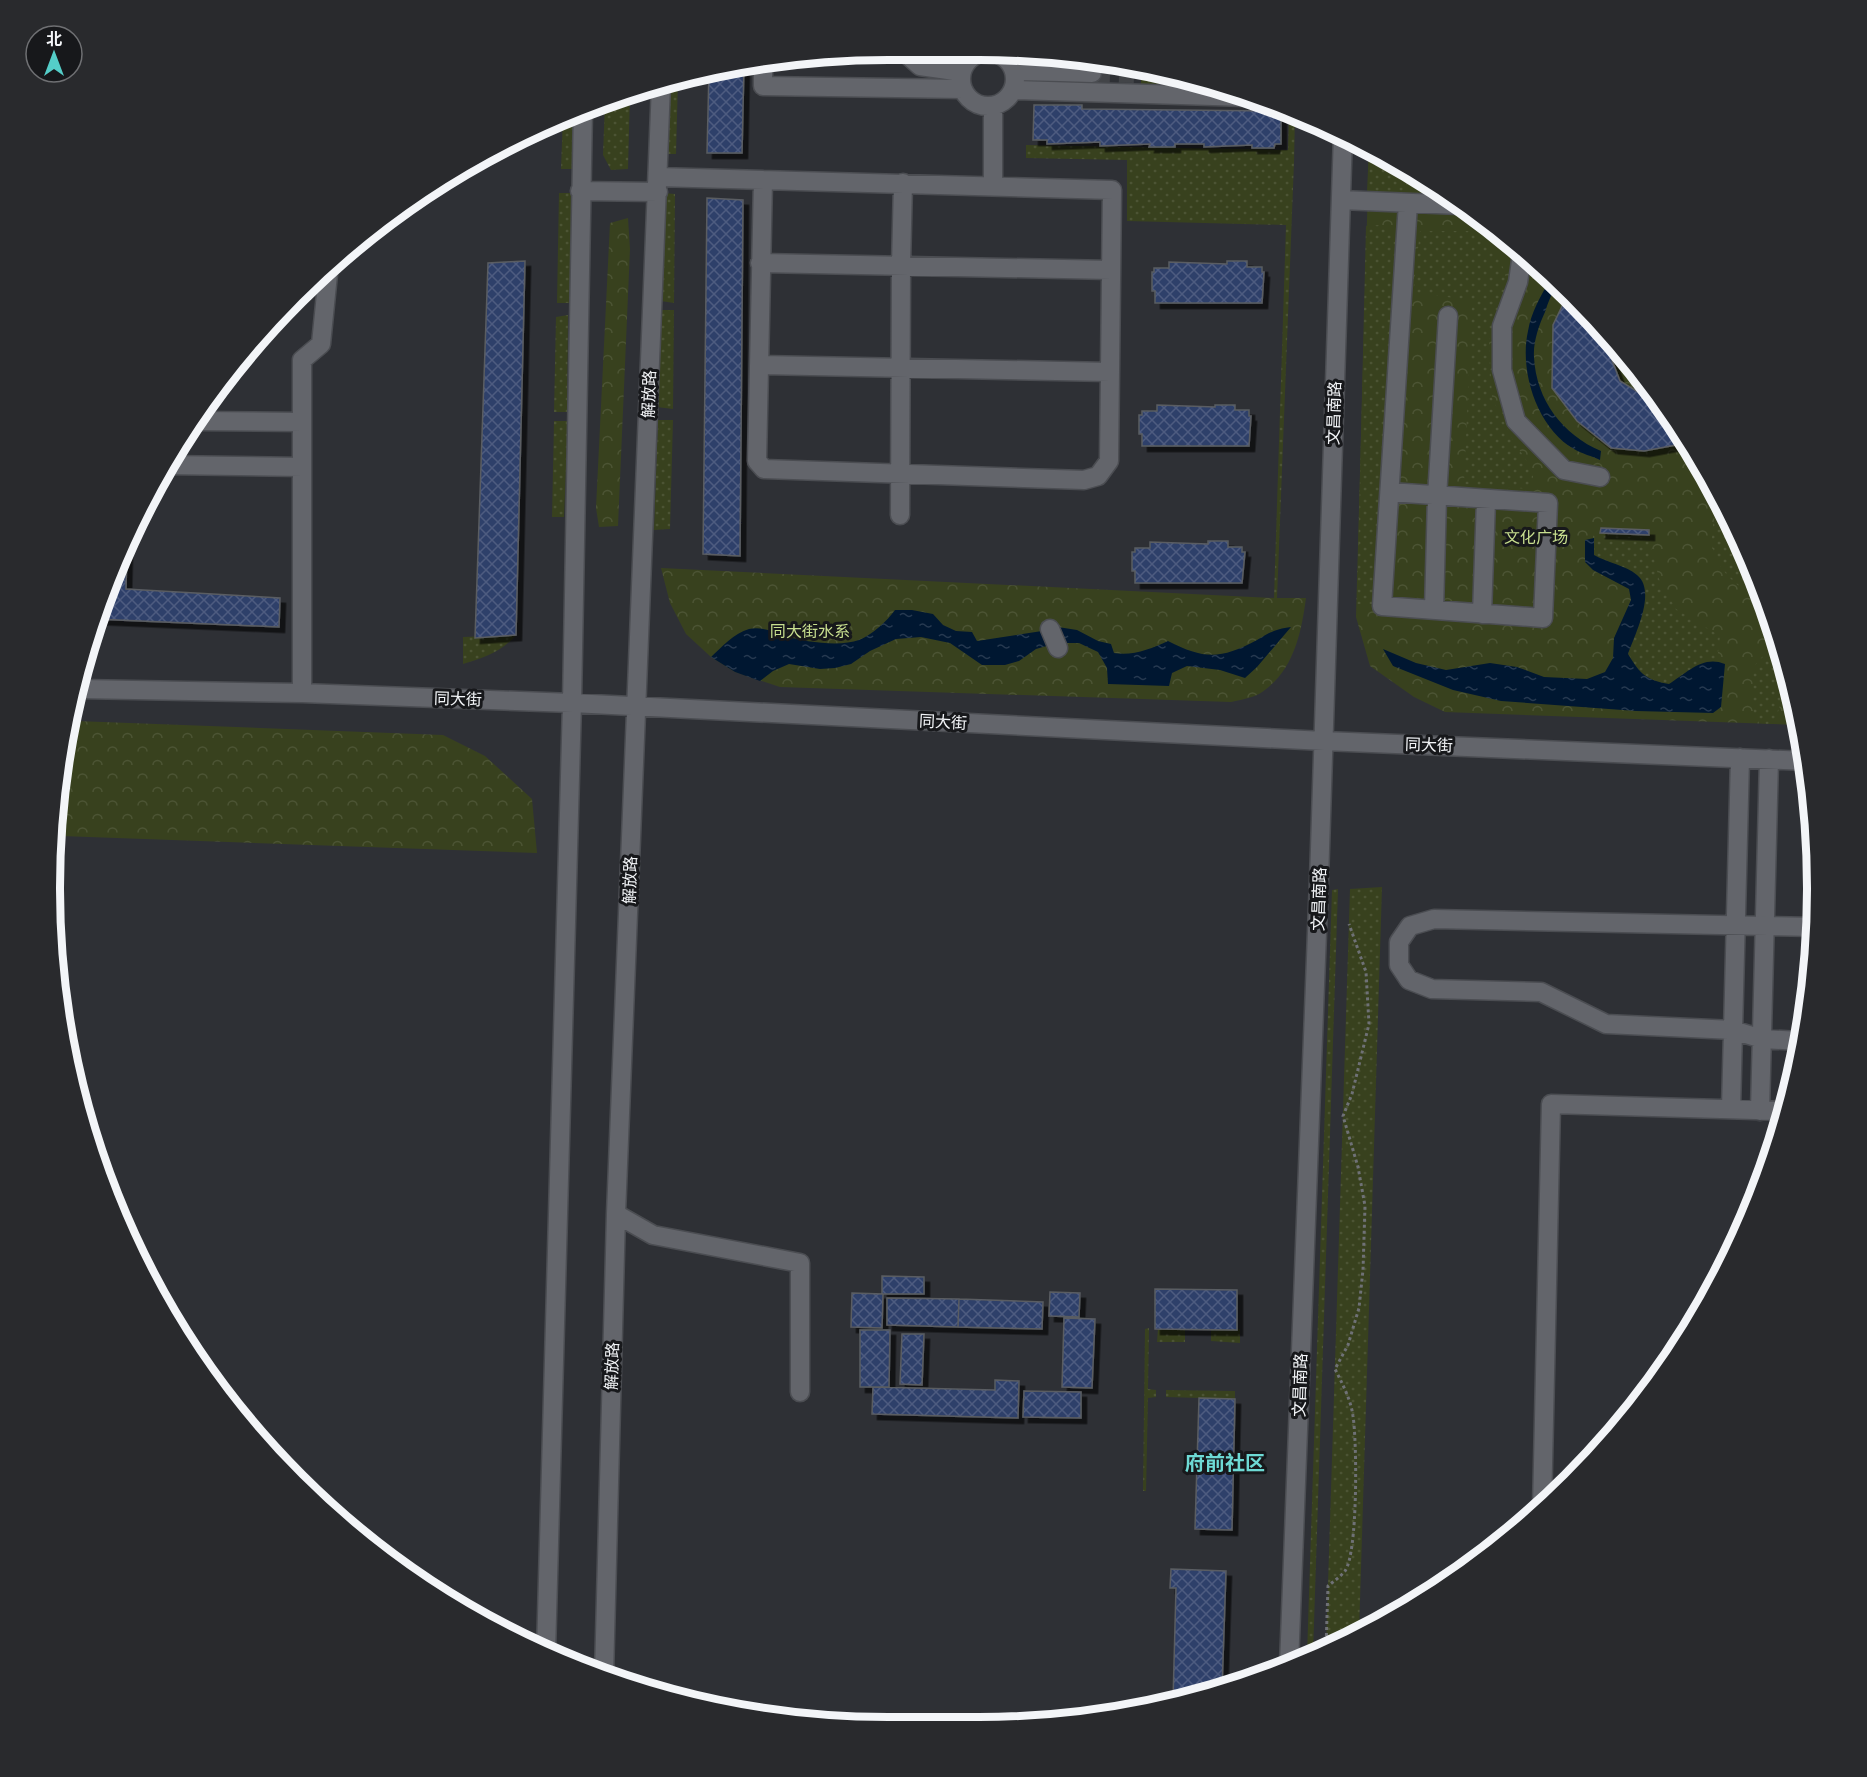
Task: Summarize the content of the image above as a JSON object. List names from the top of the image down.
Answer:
{
  "streets": {
    "street": ["解放路", "文昌南路", "同大街"]
  },
  "crossings": [
    ["解放路", "同大街"],
    ["文昌南路", "同大街"]
  ],
  "districts": ["府前社区"],
  "parks": ["文化广场", "同大街水系"],
  "north": "top"
}
